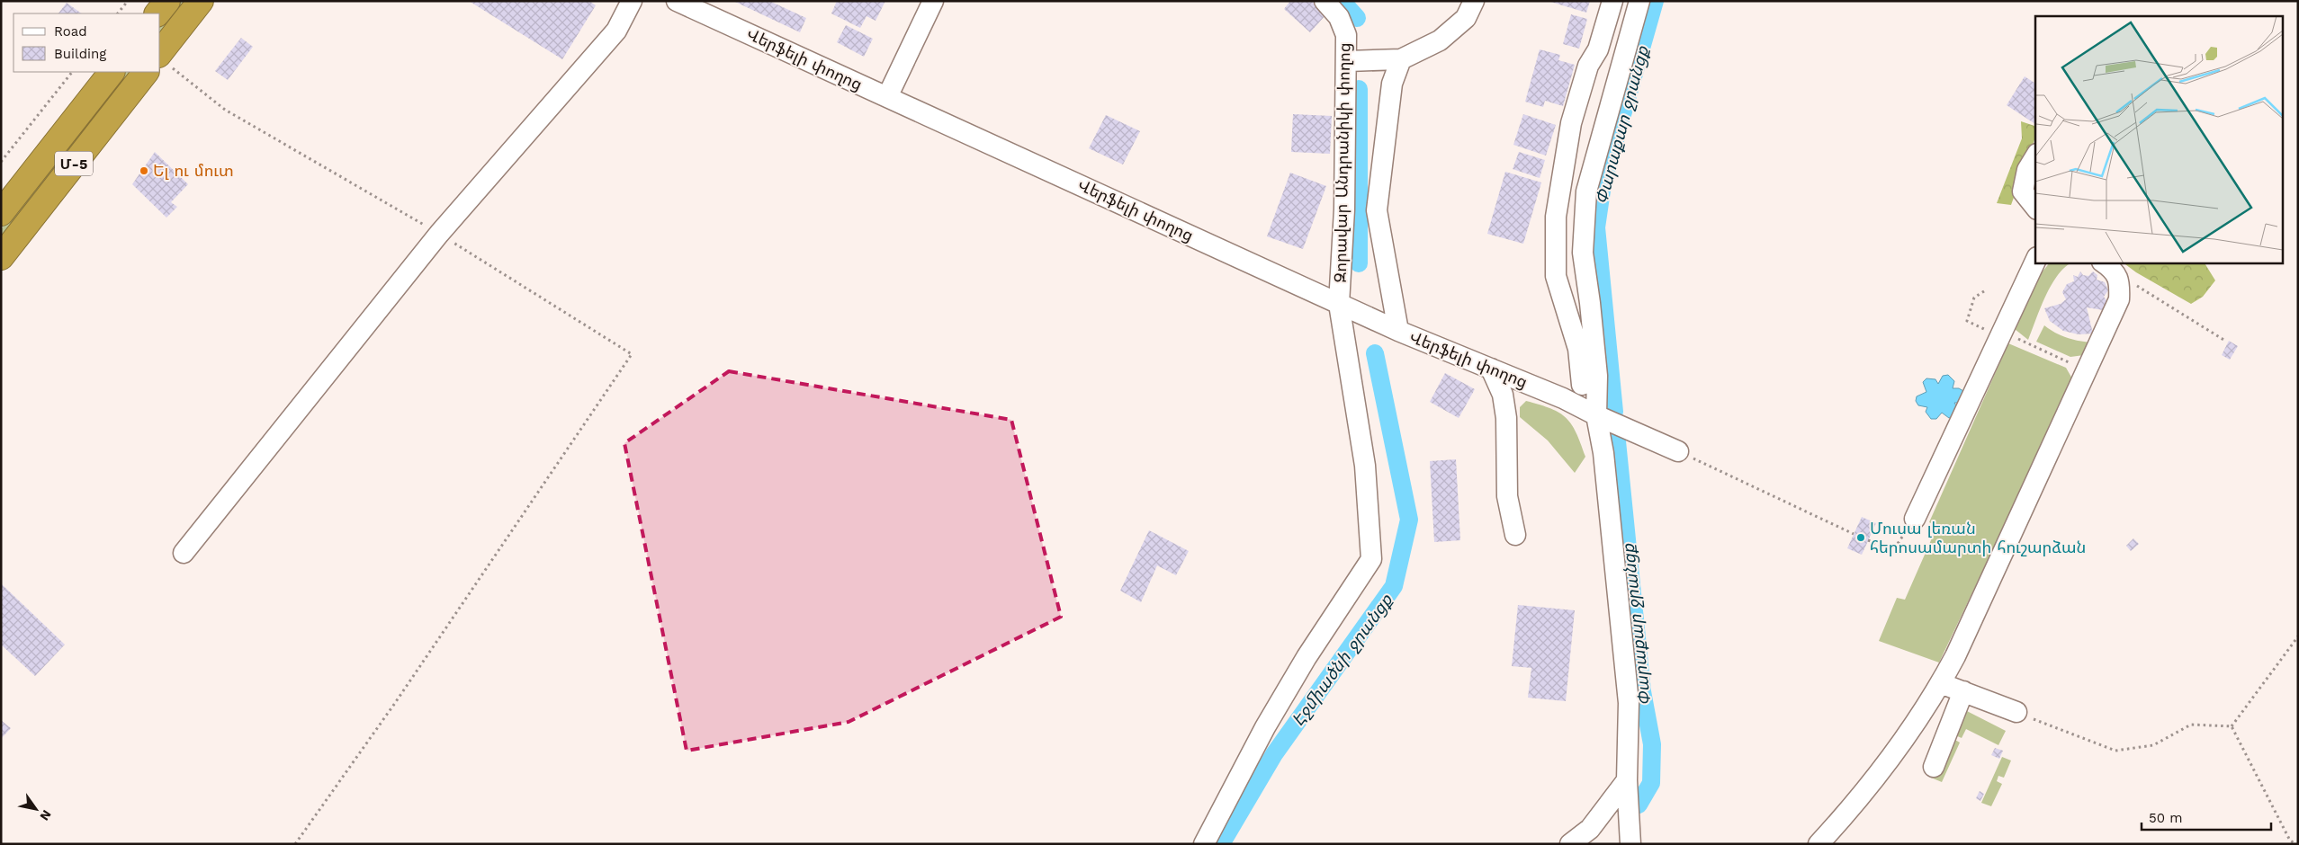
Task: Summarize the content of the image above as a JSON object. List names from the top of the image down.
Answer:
{
  "streets": {
    "highway": ["Մ-5"],
    "street": ["Վերֆելի փողոց", "Զորավար Անդրանիկի փողոց"]
  },
  "crossings": [
    ["Վերֆելի փողոց", "Զորավար Անդրանիկի փողոց"]
  ],
  "water": ["Փարաքար ջրանցք", "Էջմիածնի ջրանցք"],
  "places": ["Ել ու մուտ", "Մուսա լեռան հերոսամարտի հուշարձան"],
  "legend": ["Road", "Building"],
  "scale_bar": "50 m",
  "north": "bottom right"
}
